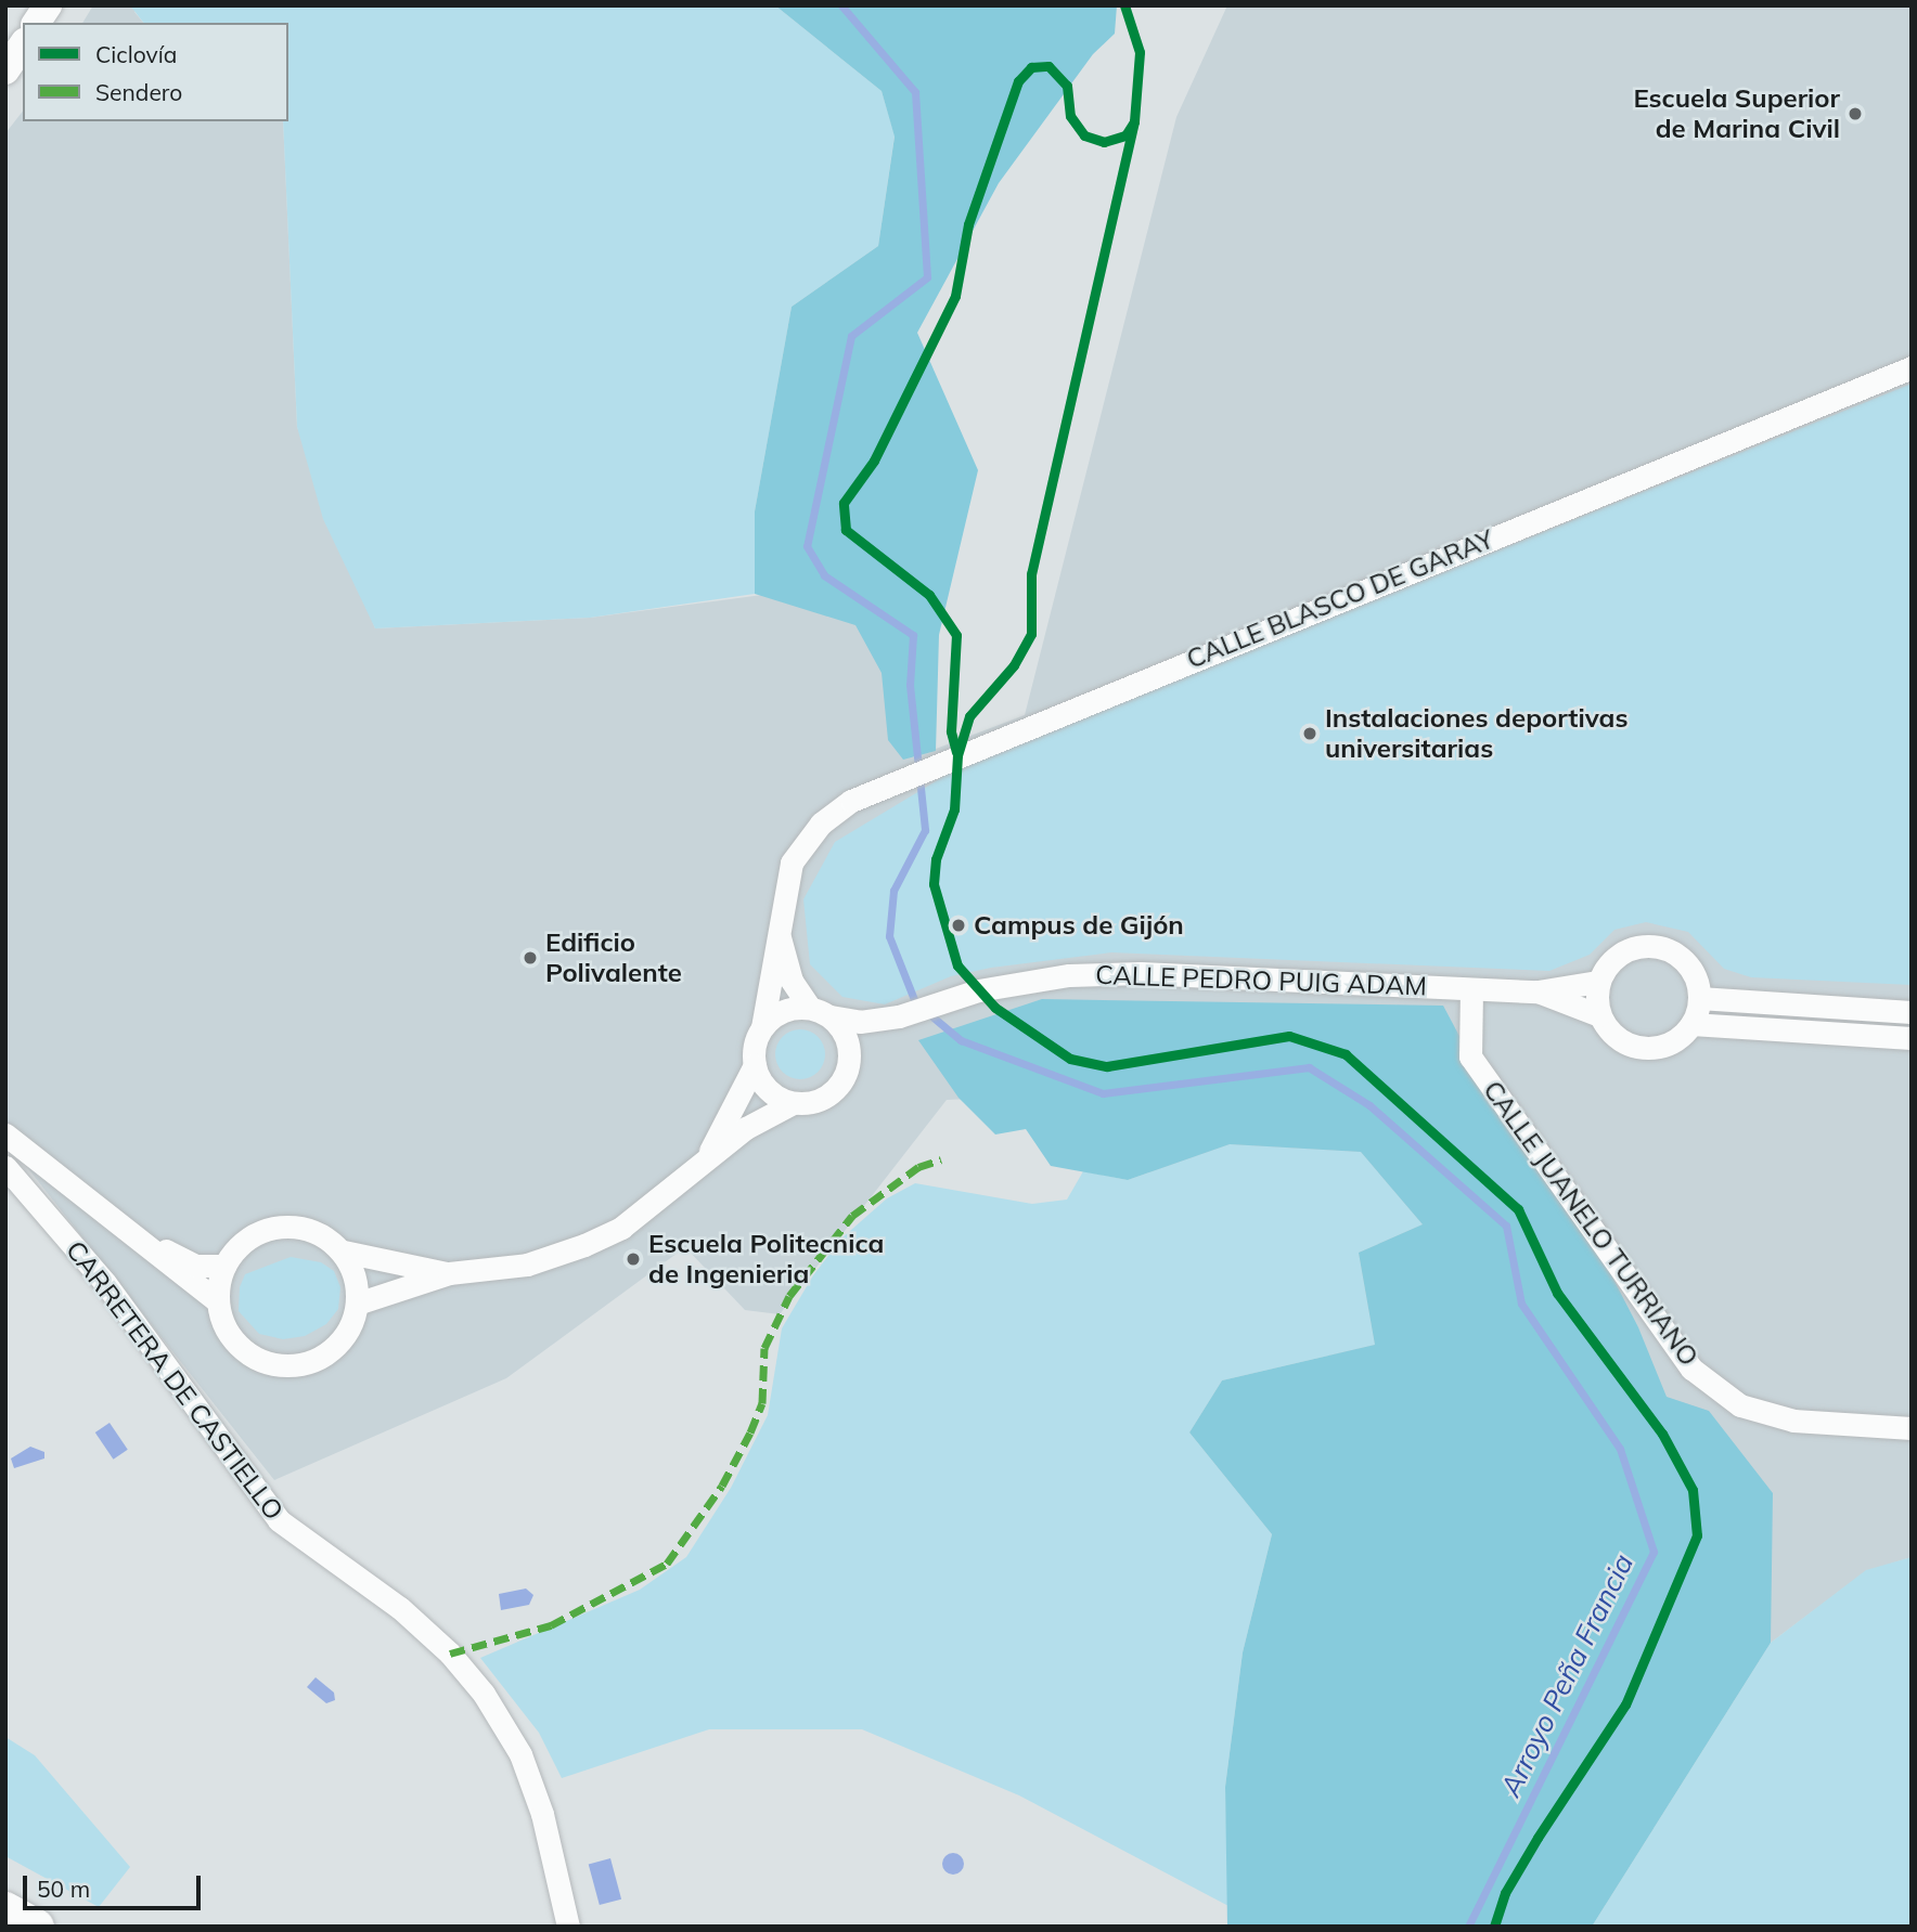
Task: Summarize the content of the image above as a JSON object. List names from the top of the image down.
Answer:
{
  "streets": {
    "street": [
      "CALLE BLASCO DE GARAY",
      "CALLE PEDRO PUIG ADAM",
      "CALLE JUANELO TURRIANO",
      "CARRETERA DE CASTIELLO"
    ]
  },
  "crossings": [
    ["CALLE PEDRO PUIG ADAM", "CALLE JUANELO TURRIANO"]
  ],
  "water": ["Arroyo Peña Francia"],
  "places": [
    "Escuela Superior de Marina Civil",
    "Instalaciones deportivas universitarias",
    "Campus de Gijón",
    "Edificio Polivalente",
    "Escuela Politecnica de Ingenieria"
  ],
  "legend": ["Ciclovía", "Sendero"],
  "scale_bar": "50 m"
}
